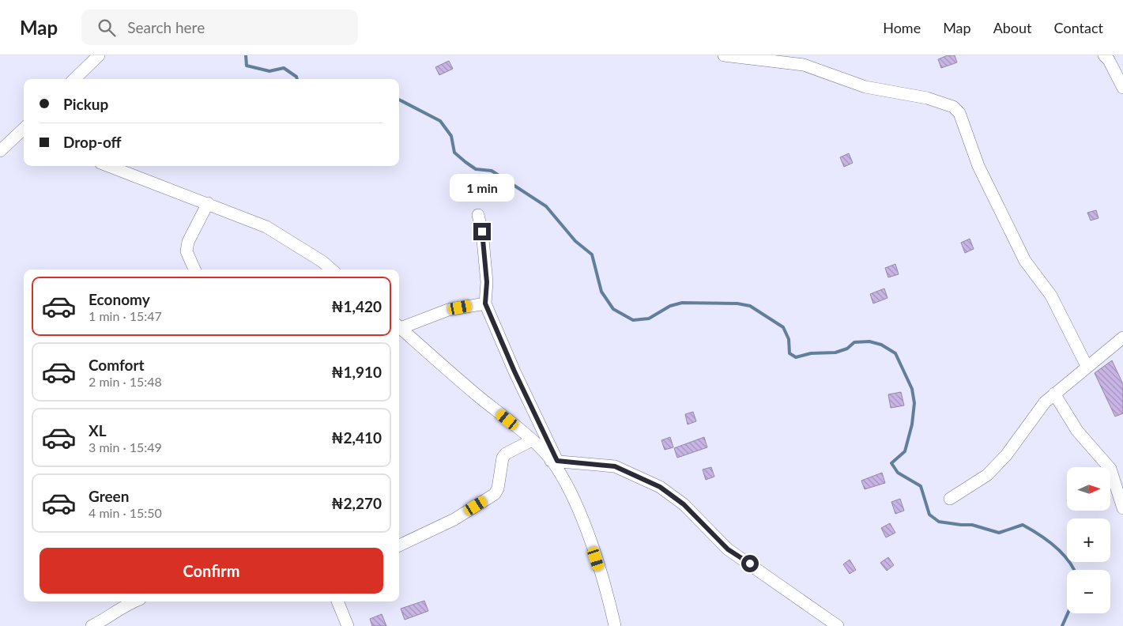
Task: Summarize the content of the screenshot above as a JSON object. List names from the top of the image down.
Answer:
{
  "north": "right",
  "page": {
    "header": "Map",
    "search": "Search here",
    "nav": [
      "Home",
      "Map",
      "About",
      "Contact"
    ],
    "banner": ["Pickup", "Drop-off"],
    "bubble": "1 min",
    "list": [
      {
        "name": "Economy",
        "note": "1 min · 15:47",
        "value": "₦1,420"
      },
      {
        "name": "Comfort",
        "note": "2 min · 15:48",
        "value": "₦1,910"
      },
      {
        "name": "XL",
        "note": "3 min · 15:49",
        "value": "₦2,410"
      },
      {
        "name": "Green",
        "note": "4 min · 15:50",
        "value": "₦2,270"
      }
    ],
    "map_buttons": ["+", "−"],
    "buttons": "Confirm"
  }
}
